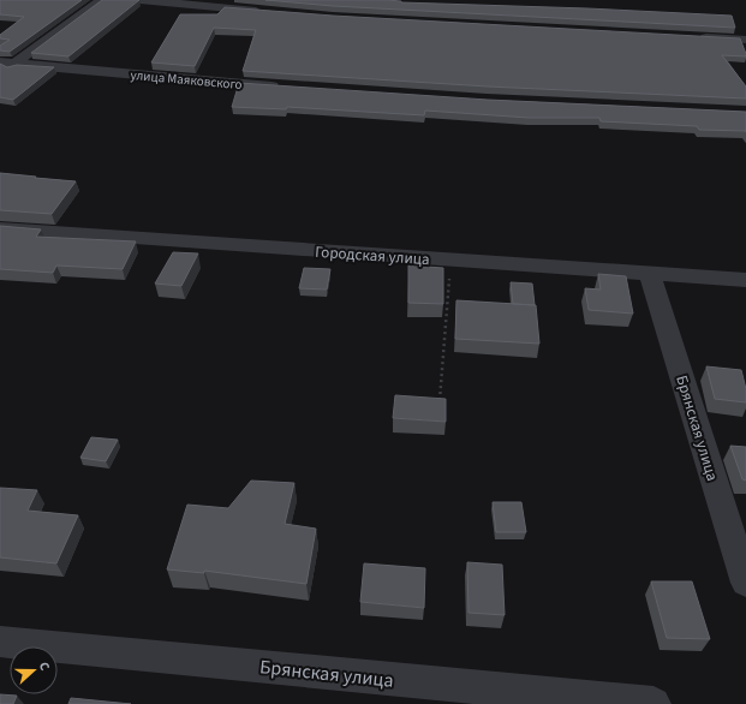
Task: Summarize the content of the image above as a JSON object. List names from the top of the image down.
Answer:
{
  "streets": {
    "street": ["улица Маяковского", "Городская улица", "Брянская улица"]
  },
  "crossings": [
    ["Городская улица", "Брянская улица"]
  ],
  "north": "right"
}
